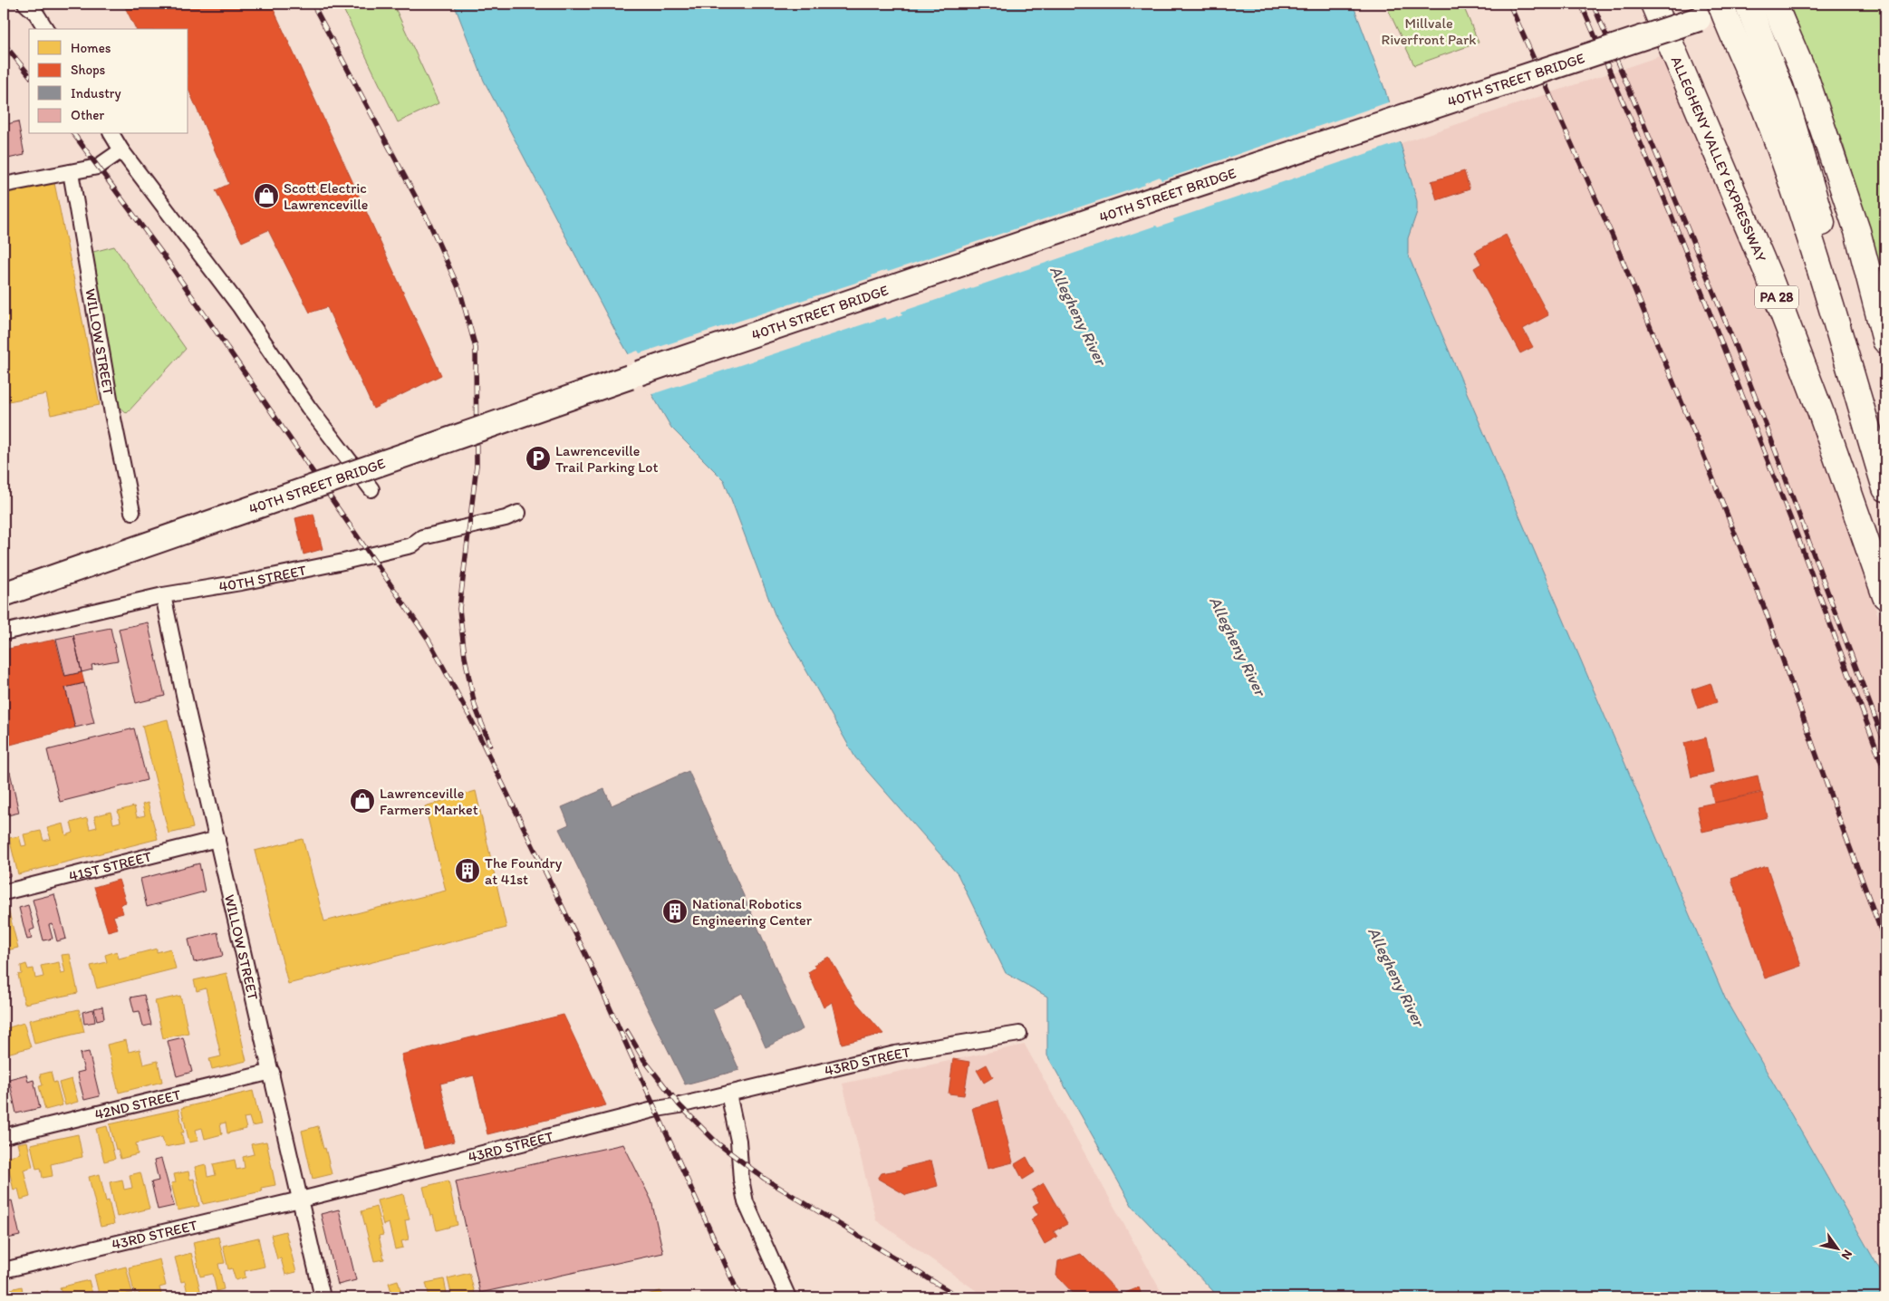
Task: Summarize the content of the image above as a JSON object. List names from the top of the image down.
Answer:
{
  "streets": {
    "highway": ["ALLEGHENY VALLEY EXPRESSWAY", "PA 28"],
    "main road": ["40TH STREET BRIDGE"],
    "street": [
      "WILLOW STREET",
      "40TH STREET",
      "41ST STREET",
      "43RD STREET",
      "42ND STREET"
    ]
  },
  "crossings": [
    ["WILLOW STREET", "40TH STREET"],
    ["WILLOW STREET", "41ST STREET"],
    ["WILLOW STREET", "43RD STREET"],
    ["WILLOW STREET", "42ND STREET"]
  ],
  "water": ["Allegheny River"],
  "parks": ["Millvale Riverfront Park"],
  "places": {
    "shop": ["Scott Electric Lawrenceville", "Lawrenceville Farmers Market"],
    "parking": ["Lawrenceville Trail Parking Lot"],
    "building": ["The Foundry at 41st", "National Robotics Engineering Center"]
  },
  "legend": [
    "Homes",
    "Shops",
    "Industry",
    "Other"
  ],
  "north": "bottom right"
}
